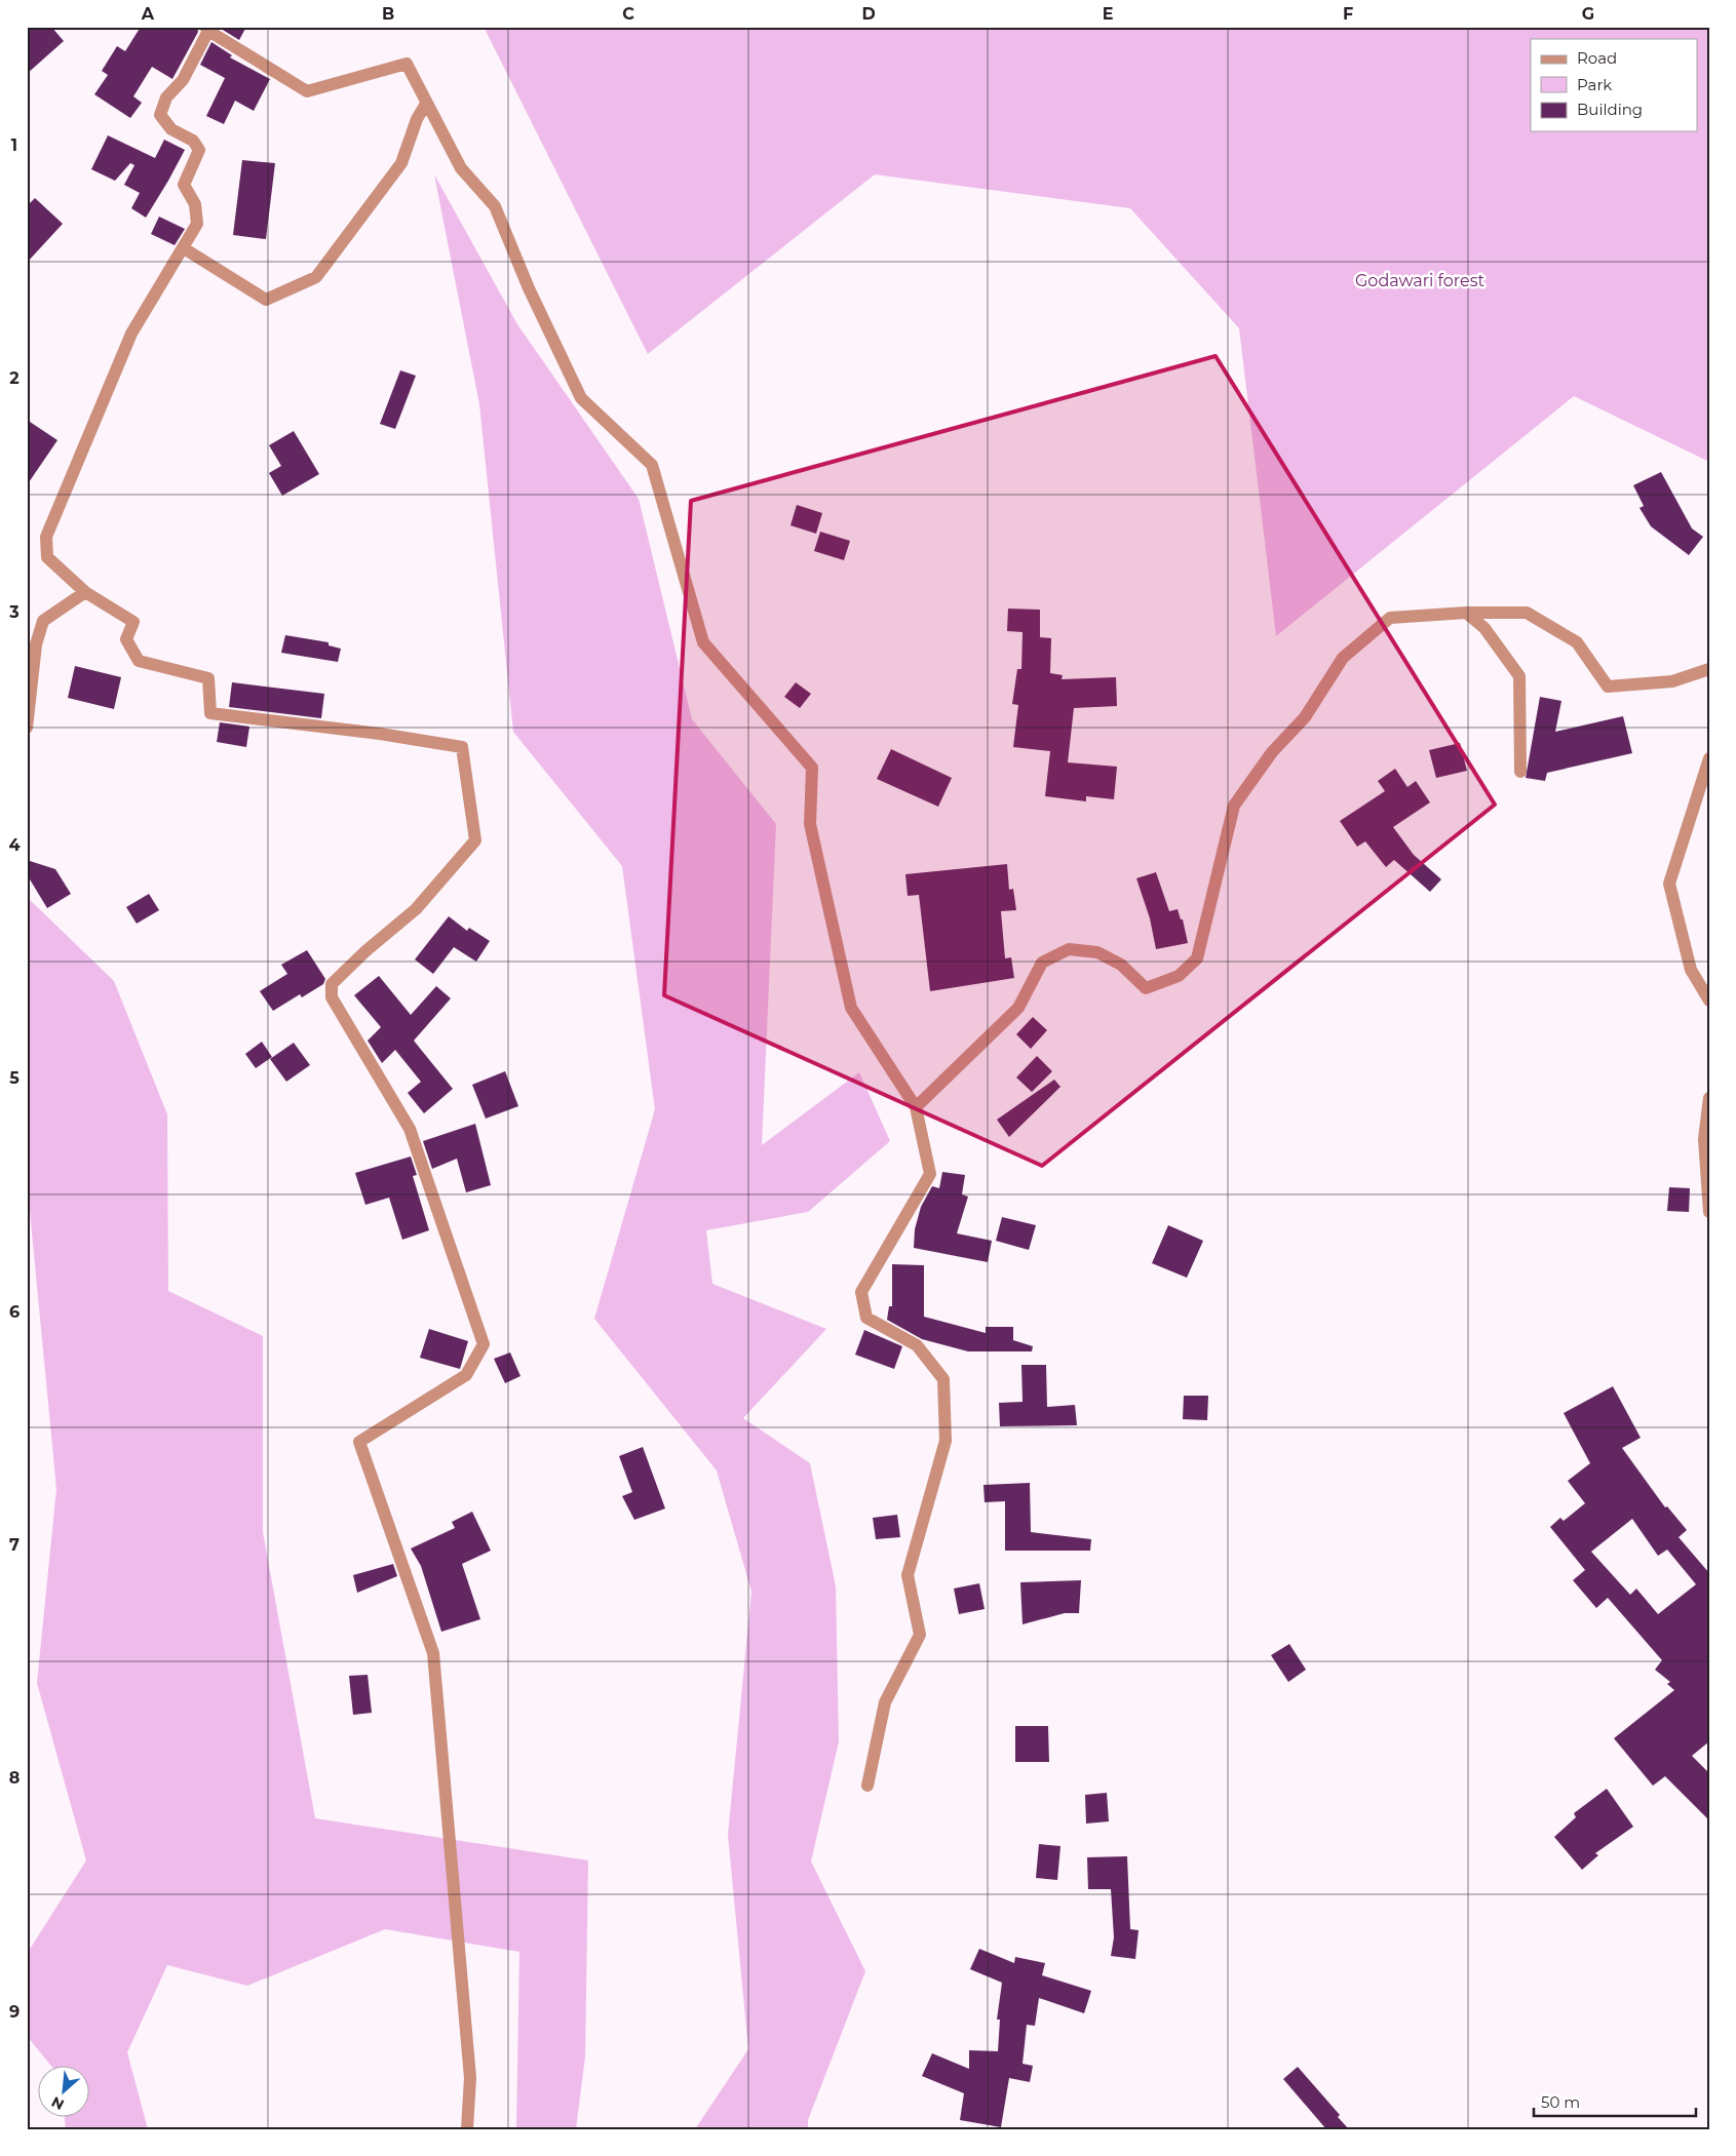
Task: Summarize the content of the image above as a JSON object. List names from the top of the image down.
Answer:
{
  "parks": ["Godawari forest"],
  "legend": ["Road", "Park", "Building"],
  "scale_bar": "50 m",
  "north": "bottom left",
  "grid": {
    "columns": [
      "A",
      "B",
      "C",
      "D",
      "E",
      "F",
      "G"
    ],
    "rows": [
      "1",
      "2",
      "3",
      "4",
      "5",
      "6",
      "7",
      "8",
      "9"
    ]
  }
}
